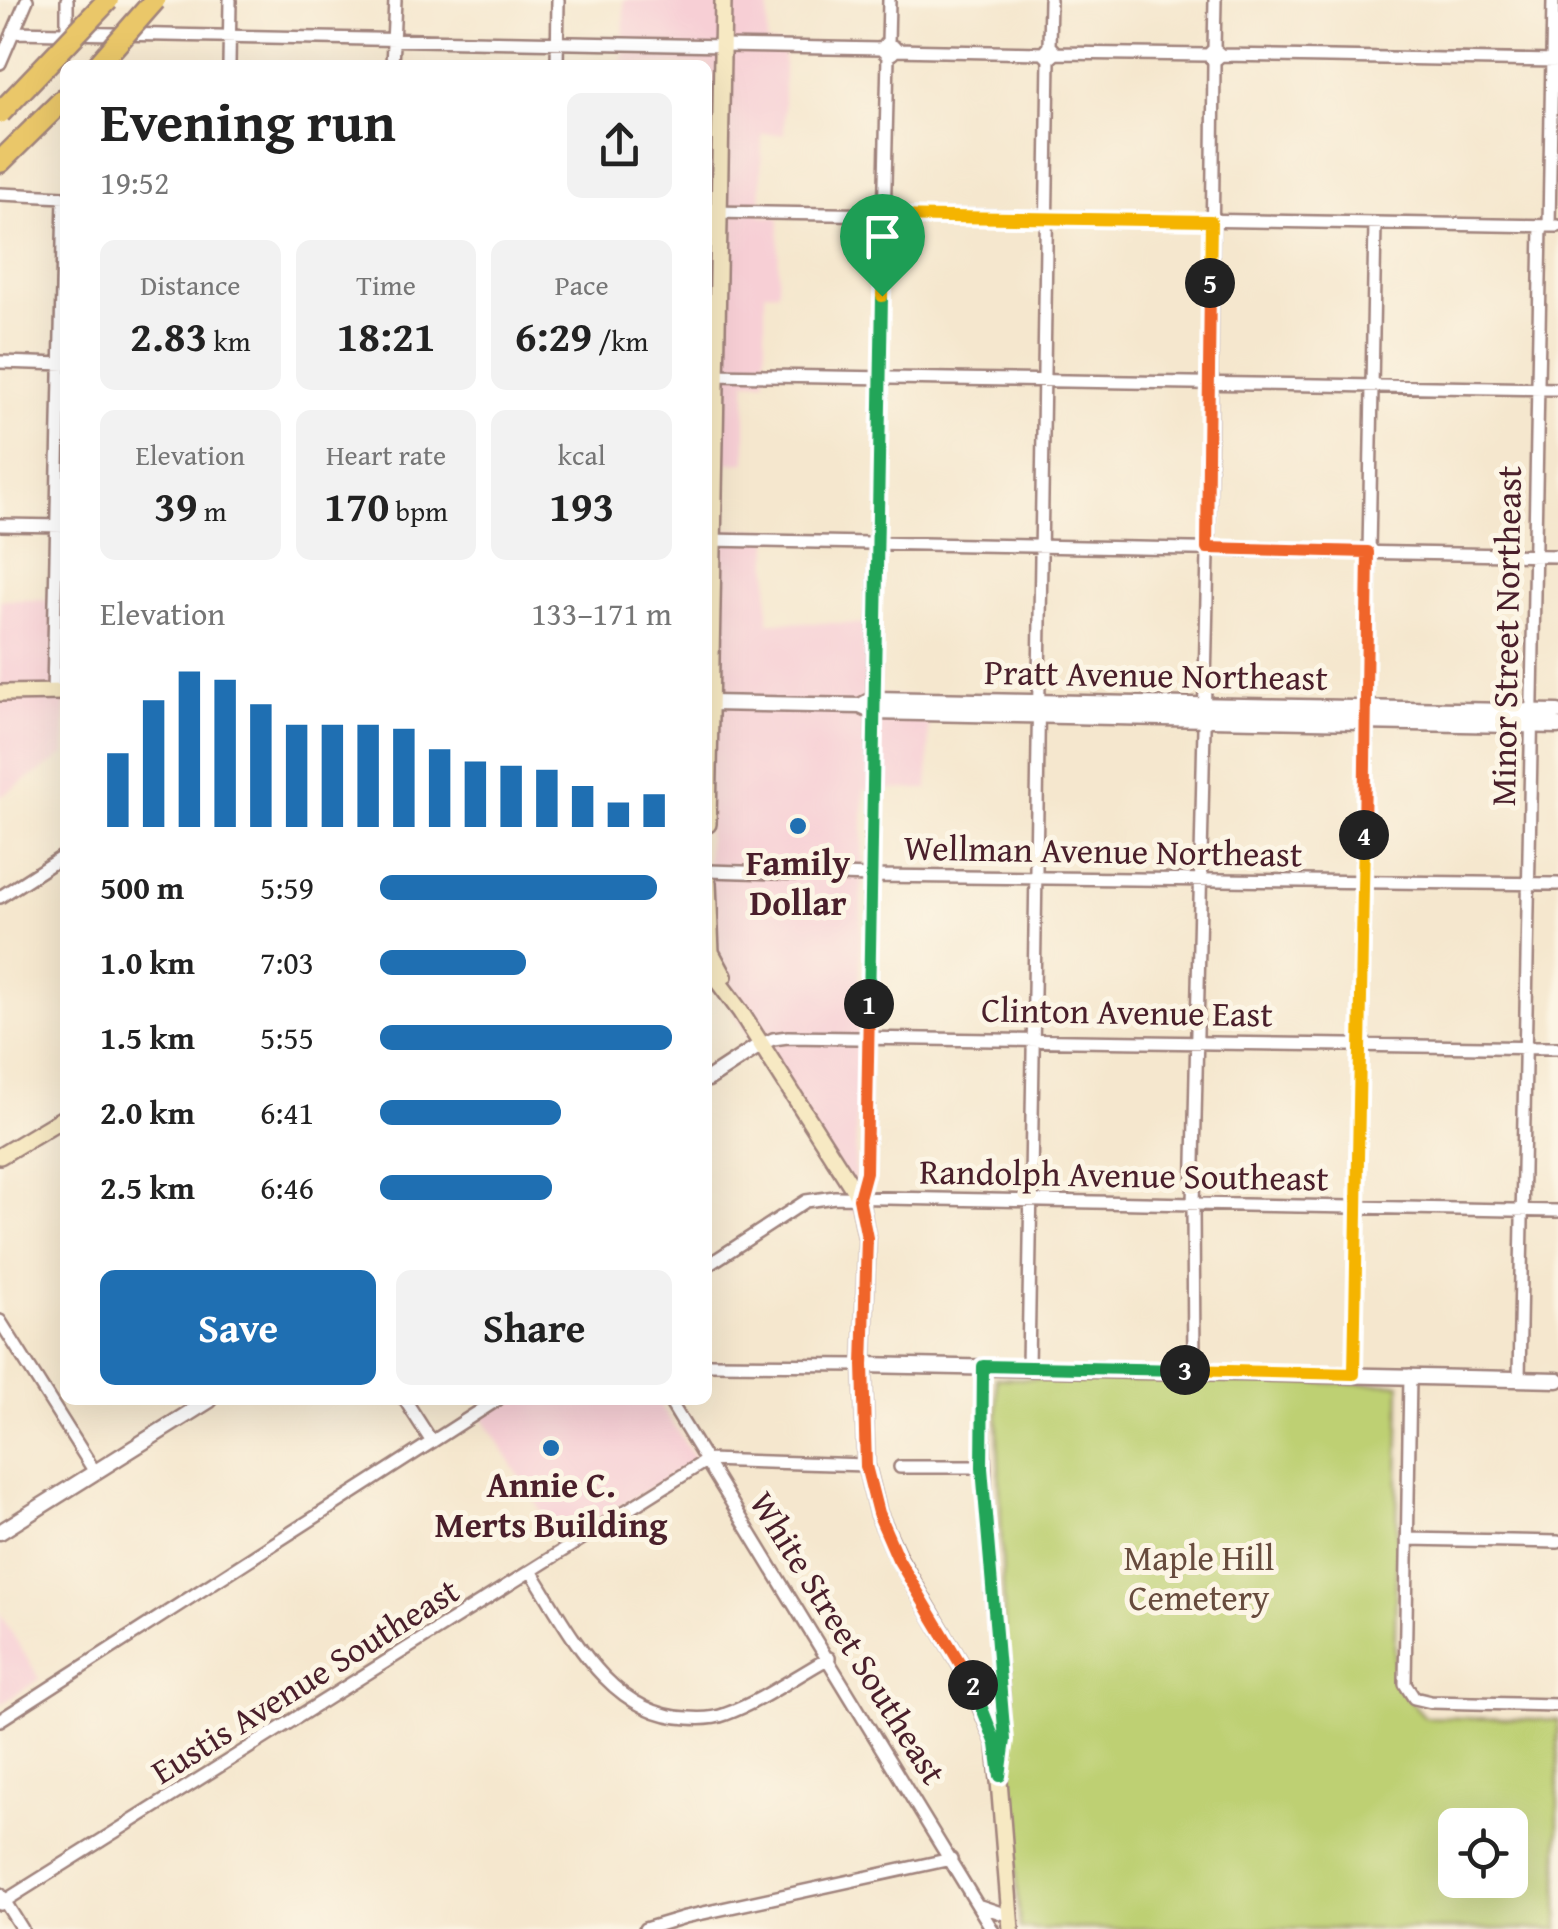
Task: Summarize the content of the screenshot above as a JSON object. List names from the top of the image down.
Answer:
{
  "streets": {
    "street": [
      "Minor Street Northeast",
      "Pratt Avenue Northeast",
      "Wellman Avenue Northeast",
      "Clinton Avenue East",
      "Randolph Avenue Southeast",
      "White Street Southeast",
      "Eustis Avenue Southeast"
    ]
  },
  "crossings": [
    ["Minor Street Northeast", "Pratt Avenue Northeast"],
    ["Minor Street Northeast", "Wellman Avenue Northeast"],
    ["Minor Street Northeast", "Clinton Avenue East"],
    ["Minor Street Northeast", "Randolph Avenue Southeast"],
    ["White Street Southeast", "Eustis Avenue Southeast"]
  ],
  "parks": ["Maple Hill Cemetery"],
  "places": ["Family Dollar", "Annie C. Merts Building"],
  "page": {
    "heading": ["Evening run", "19:52"],
    "stats": [
      ["Distance", "2.83 km"],
      ["Time", "18:21"],
      ["Pace", "6:29 /km"],
      ["Elevation", "39 m"],
      ["Heart rate", "170 bpm"],
      ["kcal", "193"]
    ],
    "pins": [
      "5",
      "4",
      "1",
      "3",
      "2"
    ],
    "chart": ["Elevation", "133–171 m"],
    "list": [
      {
        "name": "500 m",
        "note": "5:59"
      },
      {
        "name": "1.0 km",
        "note": "7:03"
      },
      {
        "name": "1.5 km",
        "note": "5:55"
      },
      {
        "name": "2.0 km",
        "note": "6:41"
      },
      {
        "name": "2.5 km",
        "note": "6:46"
      }
    ],
    "buttons": ["Save", "Share"]
  }
}
